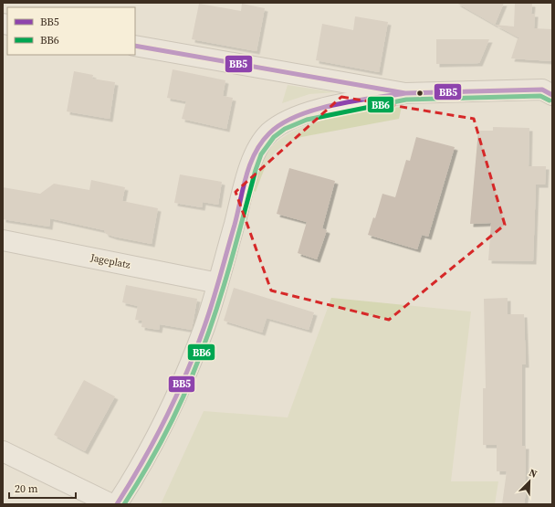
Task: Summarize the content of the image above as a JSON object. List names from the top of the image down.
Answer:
{
  "streets": {
    "street": ["Jageplatz"]
  },
  "lines": ["transit line BB5", "transit line BB6"],
  "legend": ["BB5", "BB6"],
  "scale_bar": "20 m",
  "north": "top right"
}
